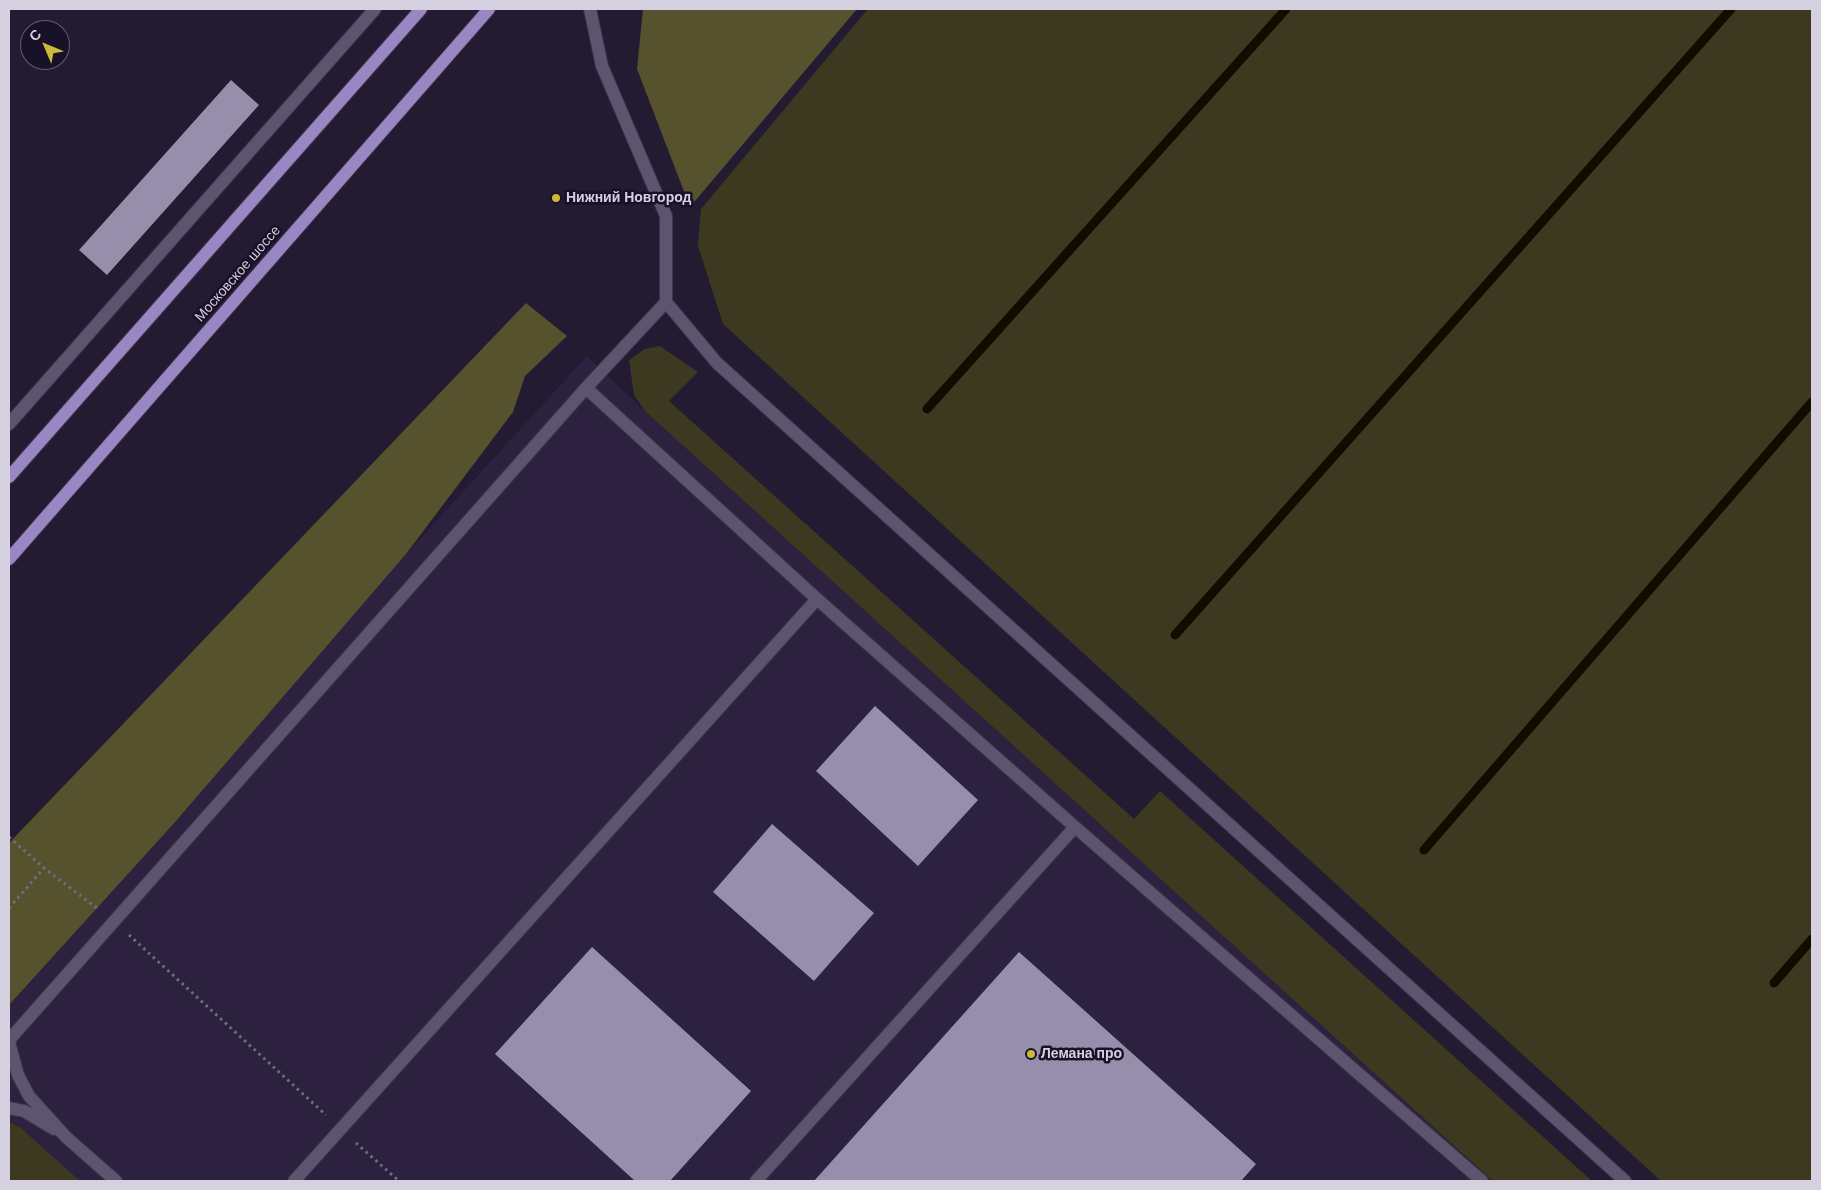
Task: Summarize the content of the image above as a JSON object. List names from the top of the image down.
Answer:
{
  "streets": {
    "main road": ["Московское шоссе"]
  },
  "places": ["Нижний Новгород", "Лемана про"],
  "north": "top left"
}
